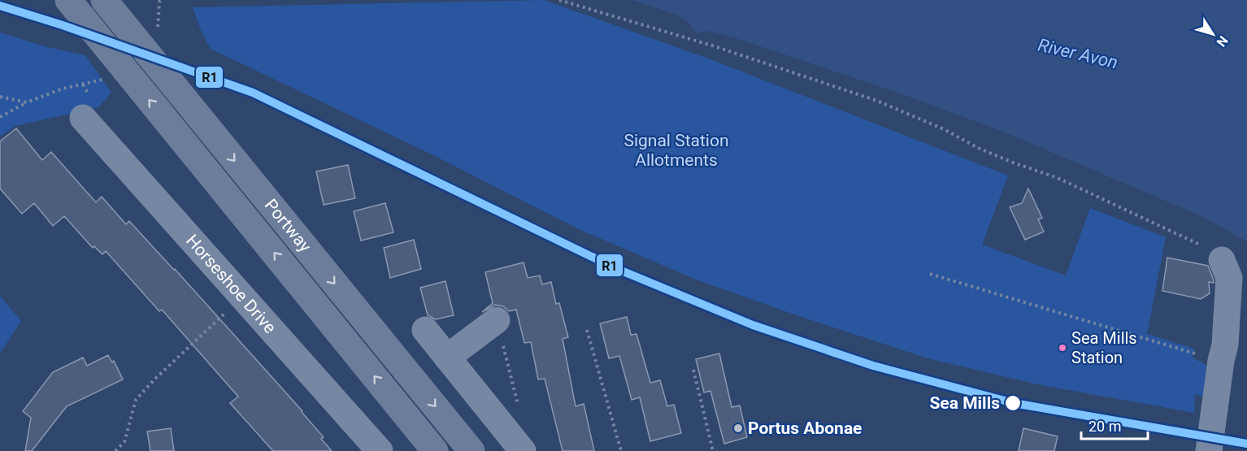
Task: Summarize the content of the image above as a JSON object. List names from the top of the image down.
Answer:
{
  "streets": {
    "highway": ["Portway"],
    "street": ["Horseshoe Drive"]
  },
  "water": ["River Avon"],
  "parks": ["Signal Station Allotments"],
  "places": ["Sea Mills Station", "Sea Mills", "Portus Abonae"],
  "lines": ["transit line R1"],
  "scale_bar": "20 m",
  "north": "bottom right"
}
